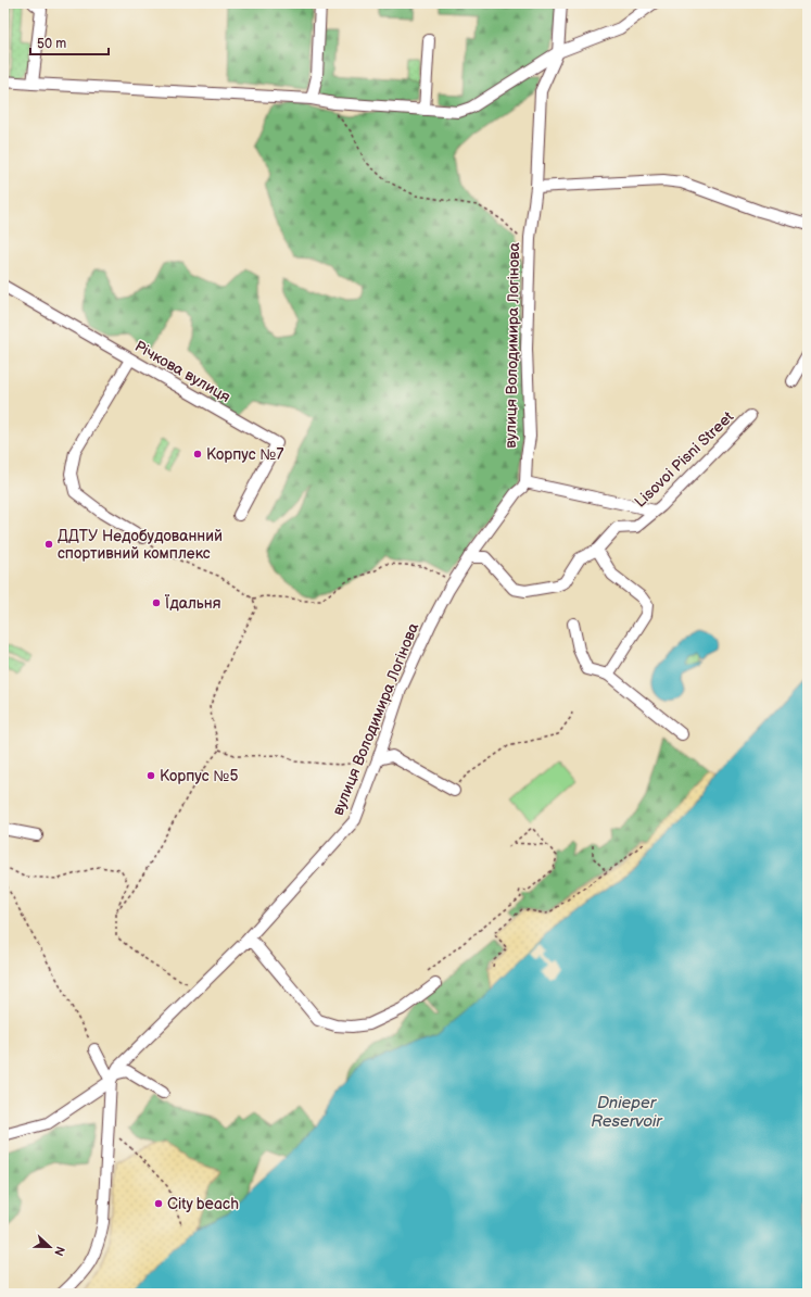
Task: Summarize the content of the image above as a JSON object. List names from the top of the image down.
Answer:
{
  "streets": {
    "street": ["вулиця Володимира Логінова", "Річкова вулиця", "Lisovoi Pisni Street"]
  },
  "crossings": [
    ["вулиця Володимира Логінова", "Lisovoi Pisni Street"]
  ],
  "water": ["Dnieper Reservoir"],
  "places": [
    "Корпус №7",
    "ДДТУ Недобудованний спортивний комплекс",
    "Їдальня",
    "Корпус №5",
    "City beach"
  ],
  "scale_bar": "50 m",
  "north": "right"
}
